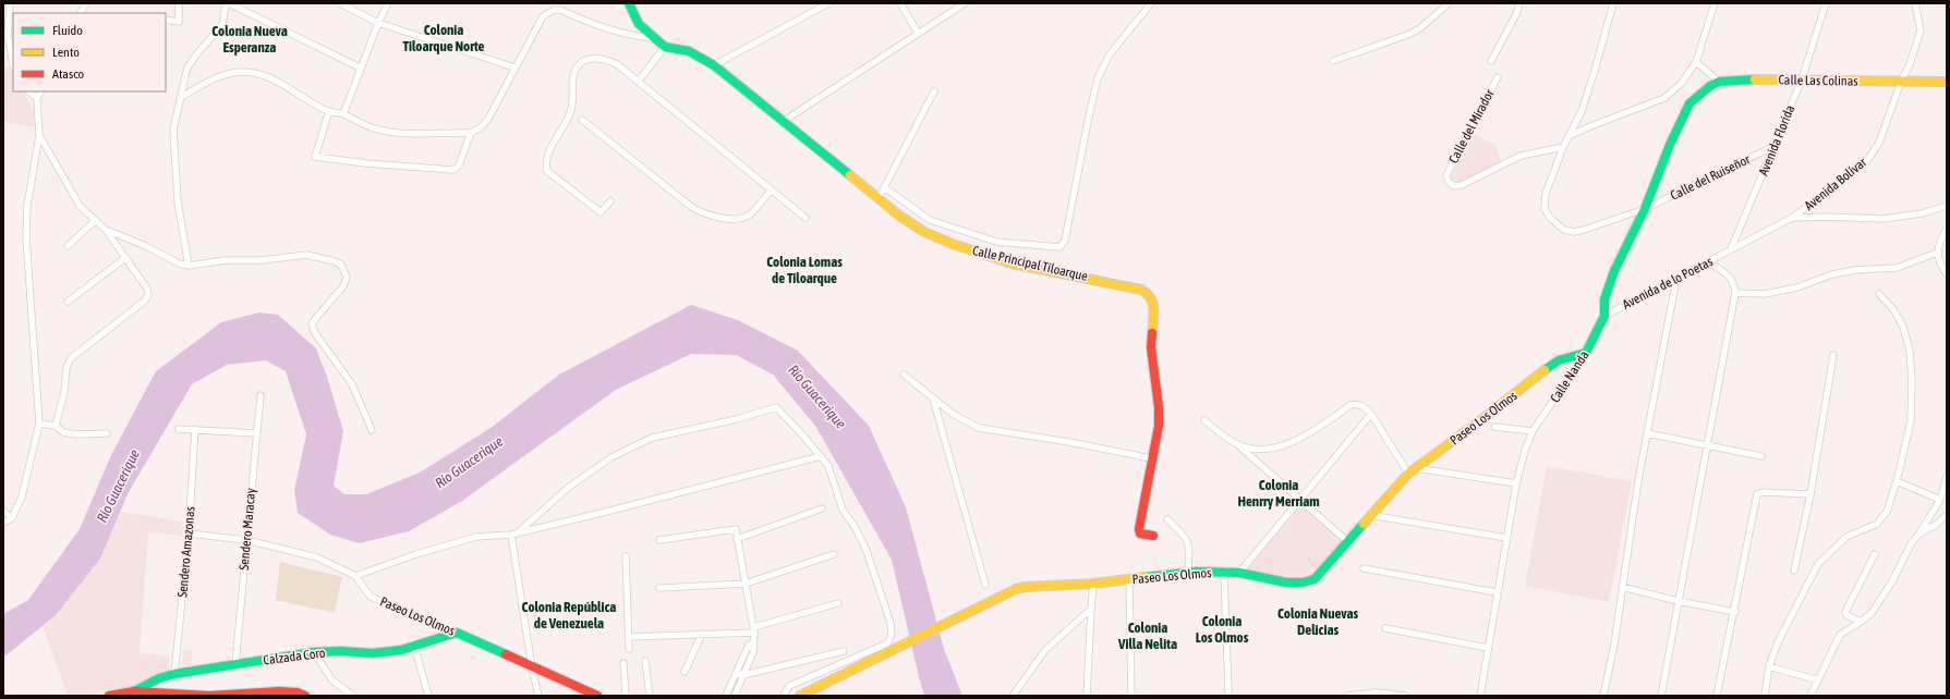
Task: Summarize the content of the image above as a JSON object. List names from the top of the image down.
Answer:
{
  "streets": {
    "street": [
      "Calle Las Colinas",
      "Calle del Mirador",
      "Avenida Florida",
      "Calle del Ruiseñor",
      "Avenida Bolívar",
      "Calle Principal Tiloarque",
      "Avenida de lo Poetas",
      "Calle Nanda",
      "Paseo Los Olmos",
      "Sendero Maracay",
      "Sendero Amazonas",
      "Calzada Coro"
    ]
  },
  "crossings": [
    ["Calle Las Colinas", "Avenida Florida"],
    ["Calle Las Colinas", "Avenida Bolívar"],
    ["Calle Las Colinas", "Calle Nanda"],
    ["Calle del Mirador", "Calle del Ruiseñor"],
    ["Avenida Florida", "Calle del Ruiseñor"],
    ["Avenida Florida", "Avenida Bolívar"],
    ["Avenida Florida", "Avenida de lo Poetas"],
    ["Calle del Ruiseñor", "Calle Nanda"],
    ["Avenida Bolívar", "Avenida de lo Poetas"],
    ["Avenida de lo Poetas", "Calle Nanda"],
    ["Calle Nanda", "Paseo Los Olmos"],
    ["Paseo Los Olmos", "Sendero Maracay"],
    ["Paseo Los Olmos", "Sendero Amazonas"],
    ["Paseo Los Olmos", "Calzada Coro"],
    ["Sendero Maracay", "Calzada Coro"],
    ["Sendero Amazonas", "Calzada Coro"]
  ],
  "districts": [
    "Colonia Tiloarque Norte",
    "Colonia Nueva Esperanza",
    "Colonia Lomas de Tiloarque",
    "Colonia Henrry Merriam",
    "Colonia República de Venezuela",
    "Colonia Nuevas Delicias",
    "Colonia Los Olmos",
    "Colonia Villa Nelita"
  ],
  "water": ["Río Guacerique"],
  "legend": ["Fluido", "Lento", "Atasco"]
}
